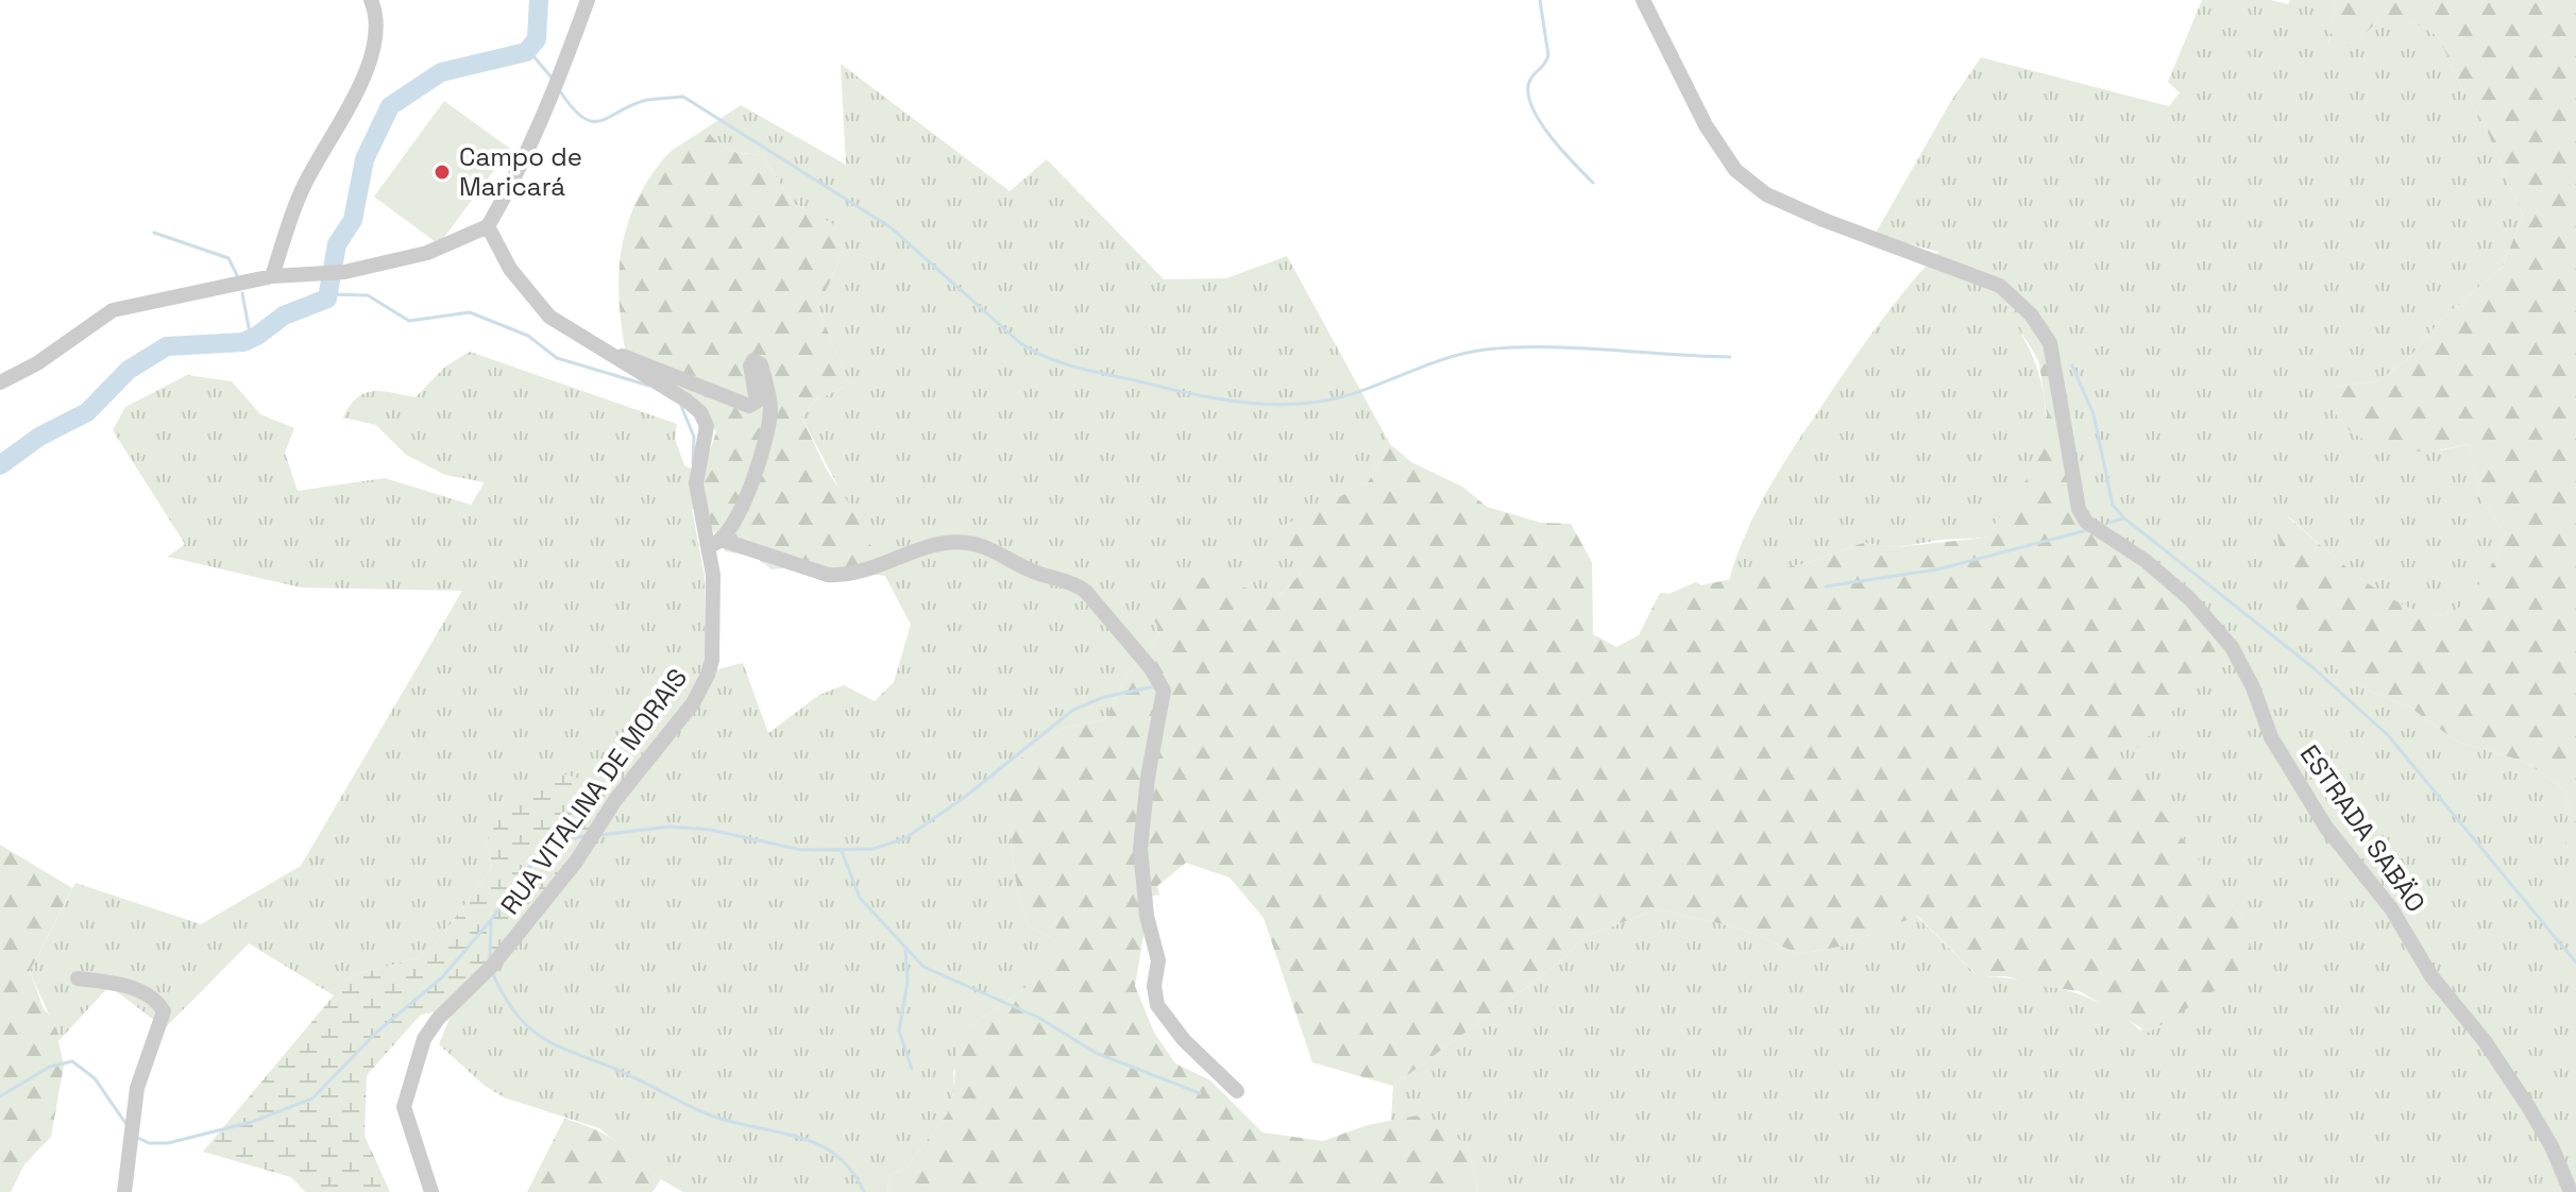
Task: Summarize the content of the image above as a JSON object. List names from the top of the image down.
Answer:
{
  "streets": {
    "street": ["RUA VITALINA DE MORAIS", "ESTRADA SABÄO"]
  },
  "places": ["Campo de Maricará"]
}
